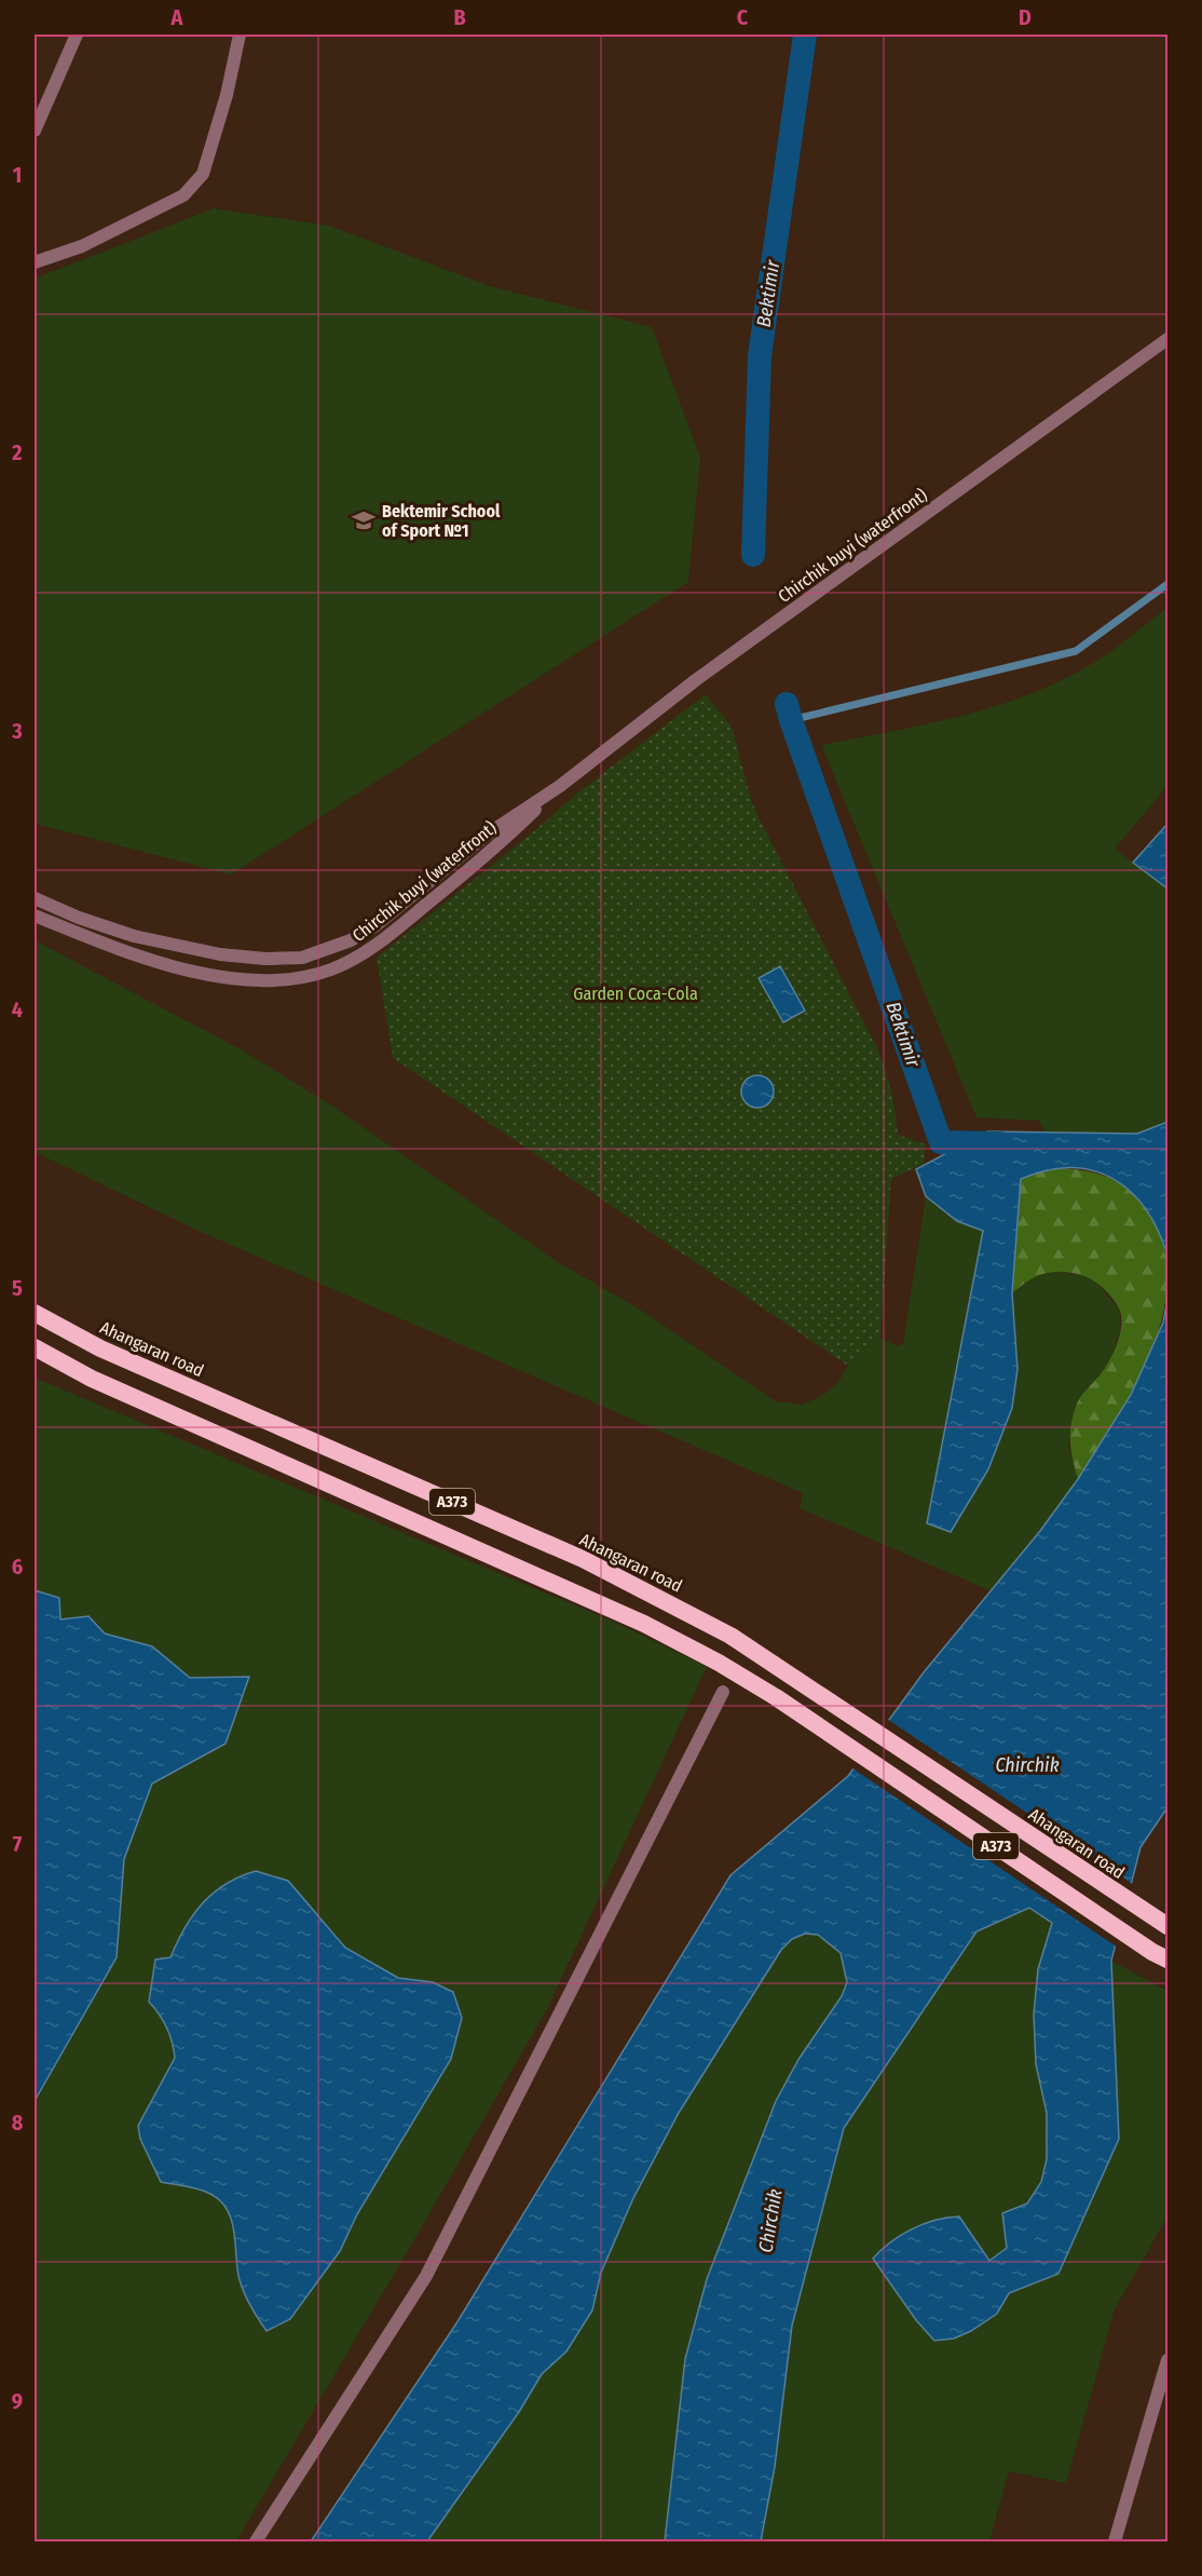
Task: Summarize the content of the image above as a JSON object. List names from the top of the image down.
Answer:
{
  "streets": {
    "highway": ["Ahangaran road", "A373"],
    "street": ["Chirchik buyi (waterfront)"]
  },
  "water": ["Bektimir", "Chirchik"],
  "parks": ["Garden Coca-Cola"],
  "places": {
    "school or university": ["Bektemir School of Sport №1"]
  },
  "grid": {
    "columns": [
      "A",
      "B",
      "C",
      "D"
    ],
    "rows": [
      "1",
      "2",
      "3",
      "4",
      "5",
      "6",
      "7",
      "8",
      "9"
    ]
  }
}
